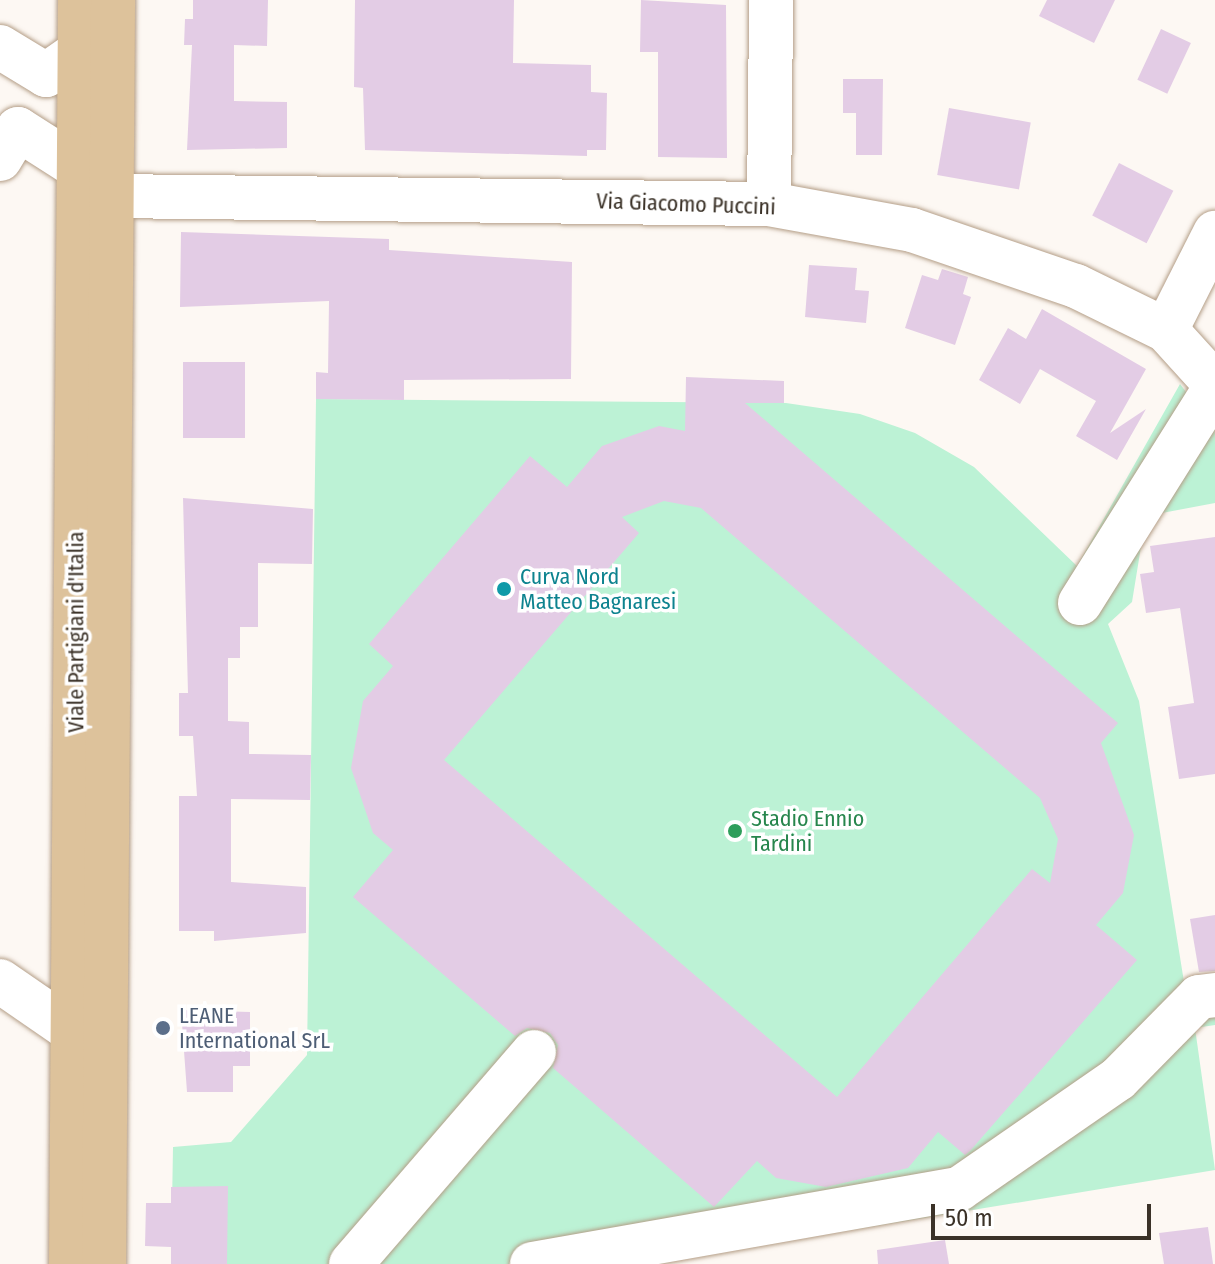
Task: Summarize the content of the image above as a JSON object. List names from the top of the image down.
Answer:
{
  "streets": {
    "main road": ["Viale Partigiani d'Italia"],
    "street": ["Via Giacomo Puccini"]
  },
  "crossings": [
    ["Via Giacomo Puccini", "Viale Partigiani d'Italia"]
  ],
  "places": ["Curva Nord Matteo Bagnaresi", "Stadio Ennio Tardini", "LEANE International SrL"],
  "scale_bar": "50 m"
}
